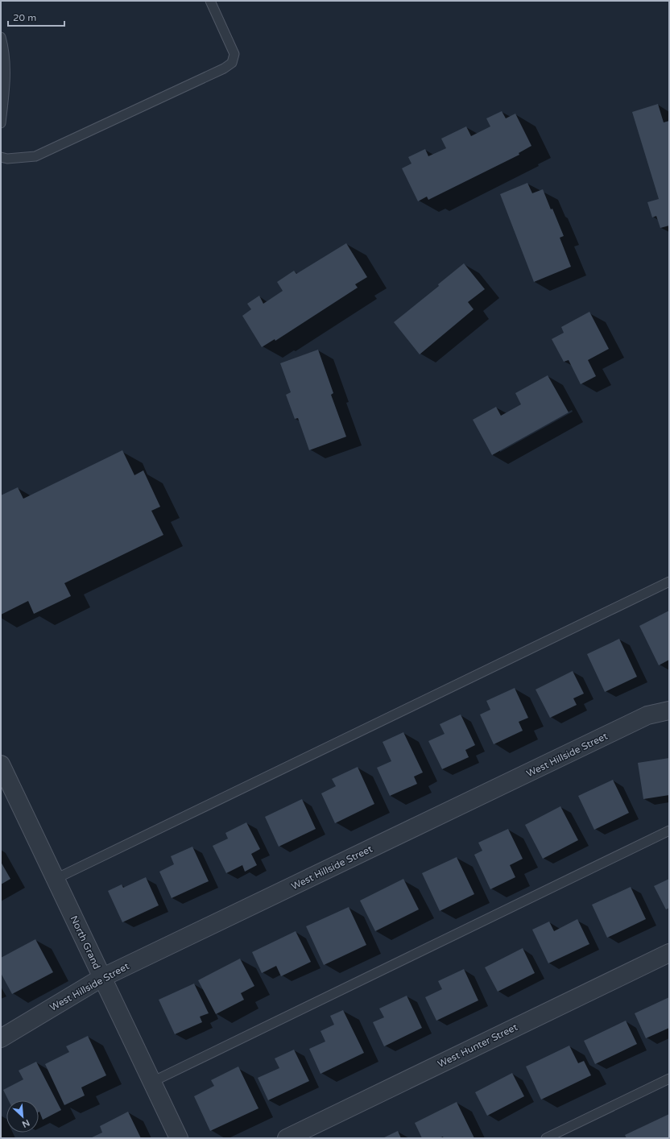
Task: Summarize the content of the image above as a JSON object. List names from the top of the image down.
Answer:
{
  "streets": {
    "street": ["West Hillside Street", "North Grand", "West Hunter Street"]
  },
  "crossings": [
    ["West Hillside Street", "North Grand"]
  ],
  "scale_bar": "20 m",
  "north": "bottom right"
}
